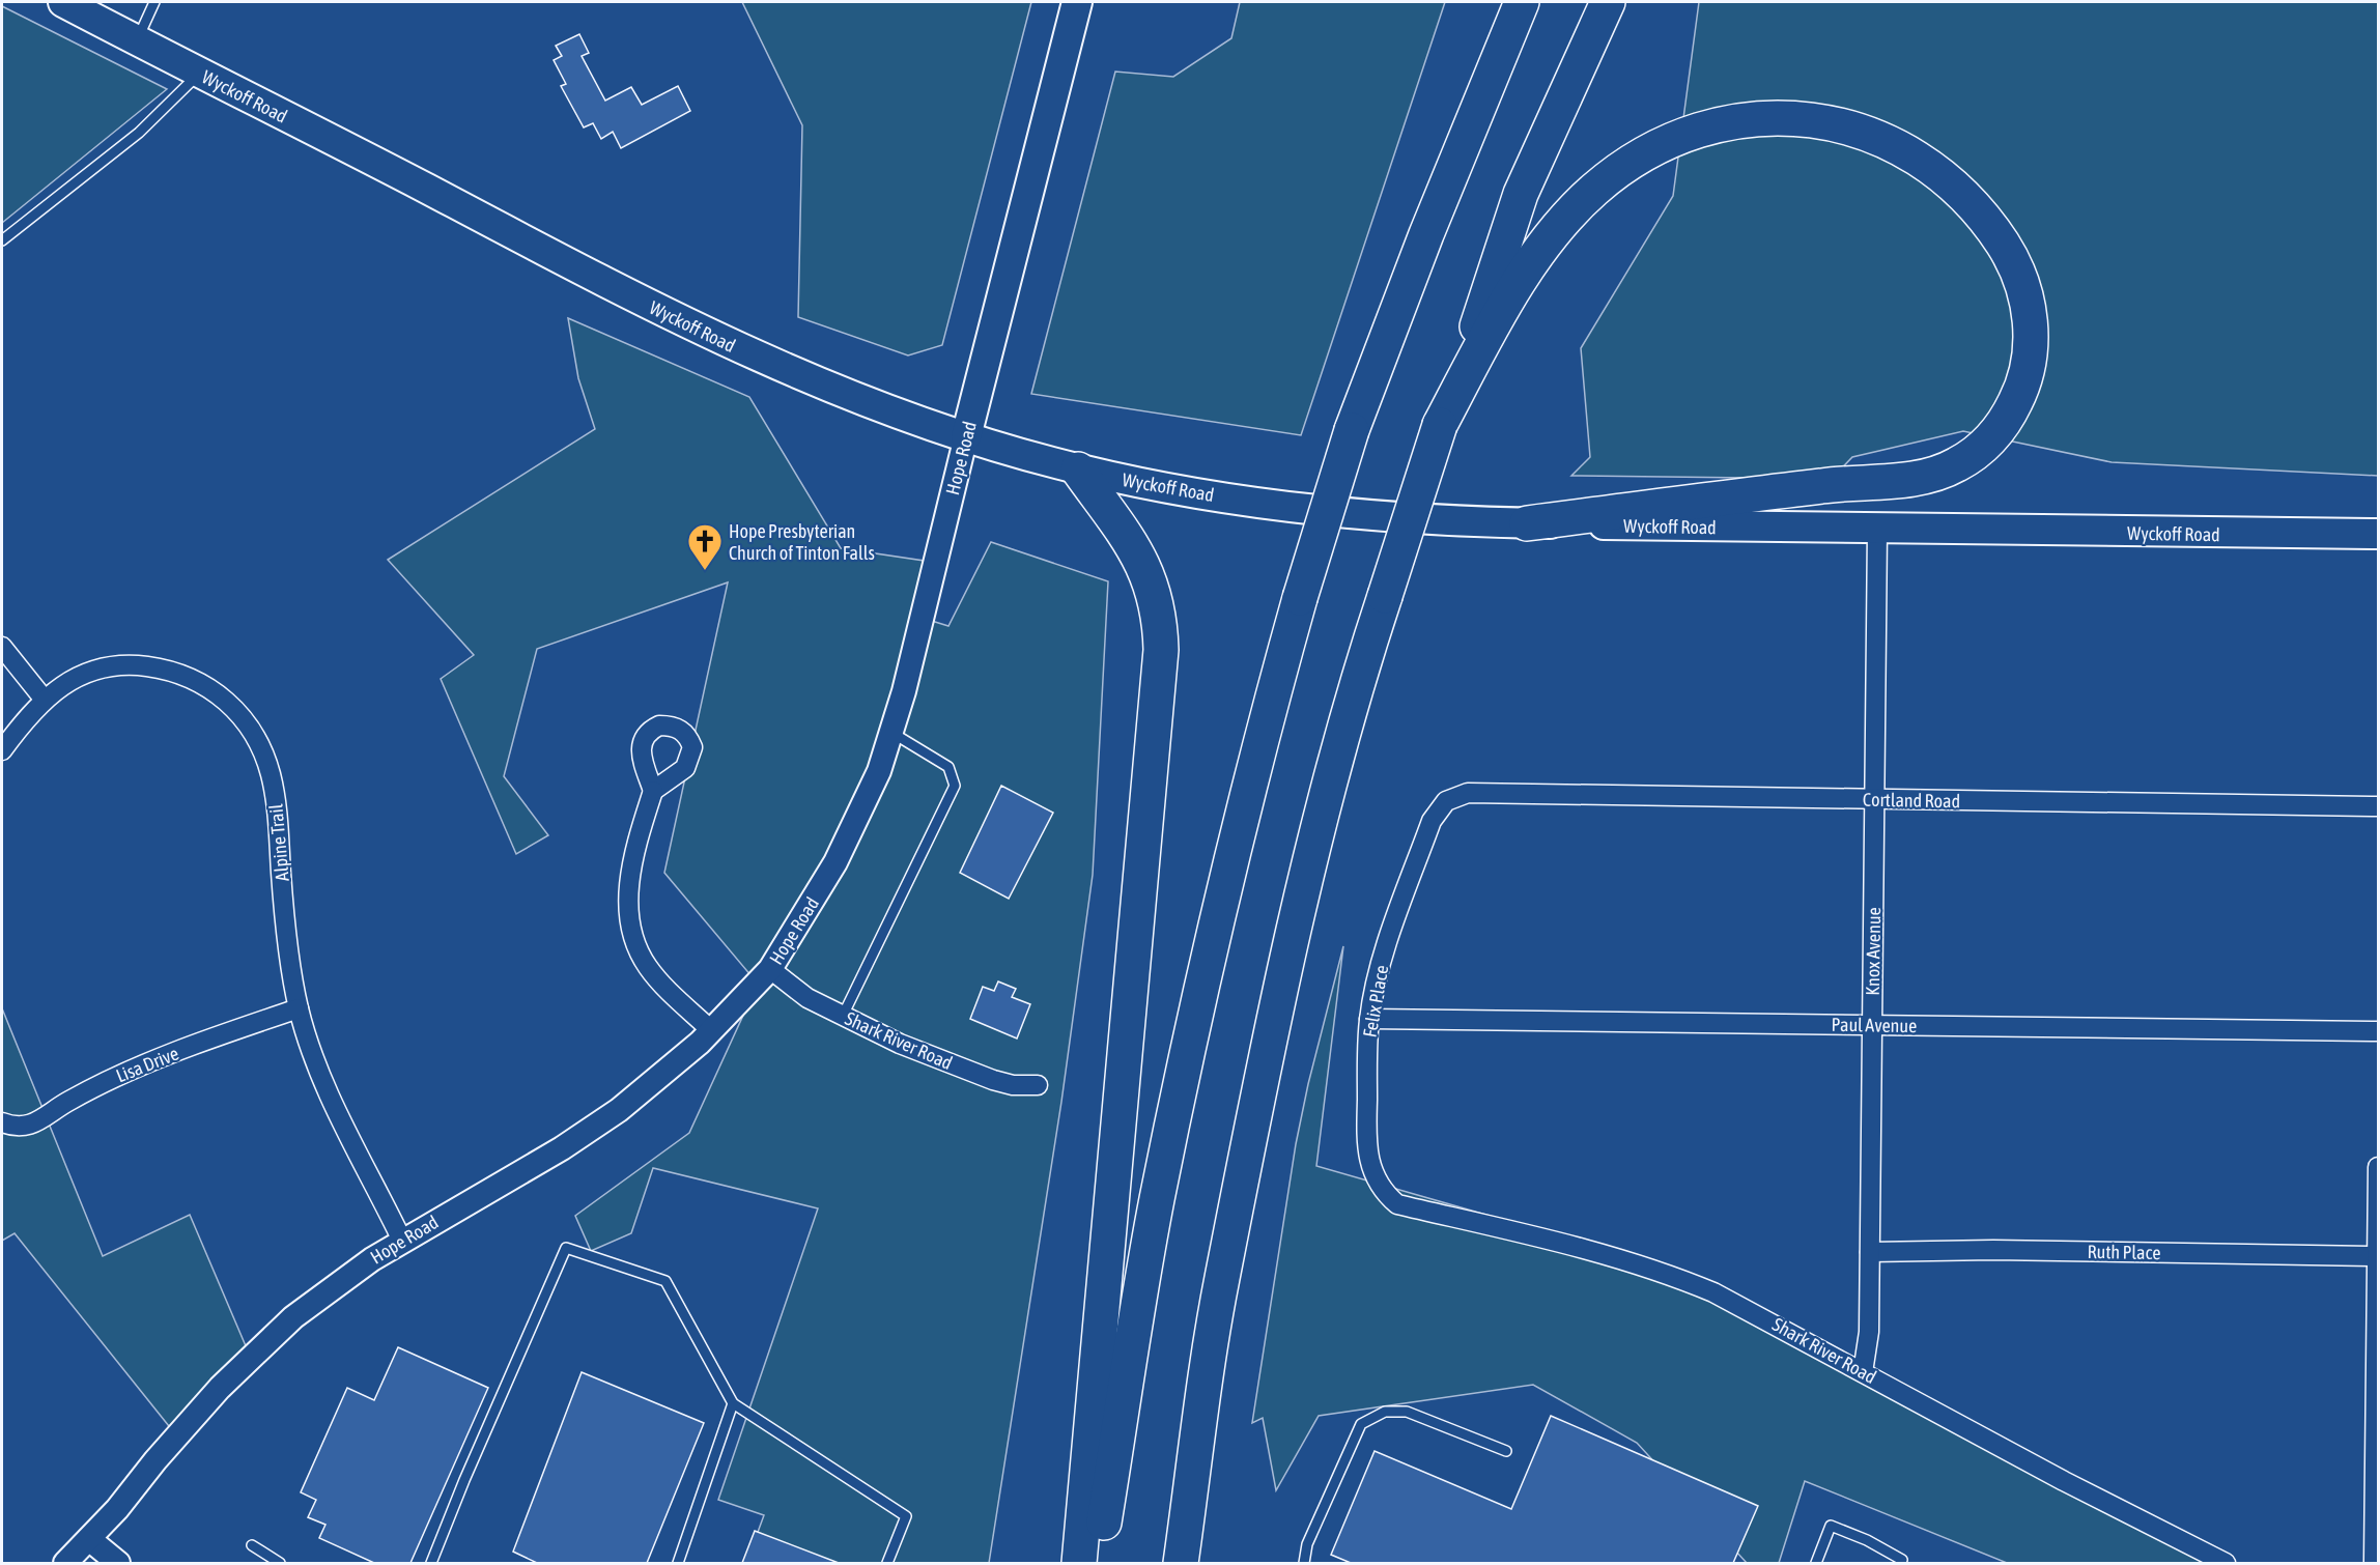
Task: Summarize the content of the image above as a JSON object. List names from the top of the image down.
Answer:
{
  "streets": {
    "main road": ["Wyckoff Road", "Hope Road"],
    "street": [
      "Cortland Road",
      "Alpine Trail",
      "Knox Avenue",
      "Felix Place",
      "Paul Avenue",
      "Shark River Road",
      "Lisa Drive",
      "Ruth Place"
    ]
  },
  "crossings": [
    ["Wyckoff Road", "Hope Road"],
    ["Wyckoff Road", "Knox Avenue"],
    ["Hope Road", "Alpine Trail"],
    ["Hope Road", "Shark River Road"],
    ["Cortland Road", "Knox Avenue"],
    ["Cortland Road", "Felix Place"],
    ["Alpine Trail", "Lisa Drive"],
    ["Knox Avenue", "Paul Avenue"],
    ["Knox Avenue", "Shark River Road"],
    ["Knox Avenue", "Ruth Place"],
    ["Felix Place", "Paul Avenue"],
    ["Felix Place", "Shark River Road"]
  ],
  "places": {
    "church": ["Hope Presbyterian Church of Tinton Falls"]
  }
}
